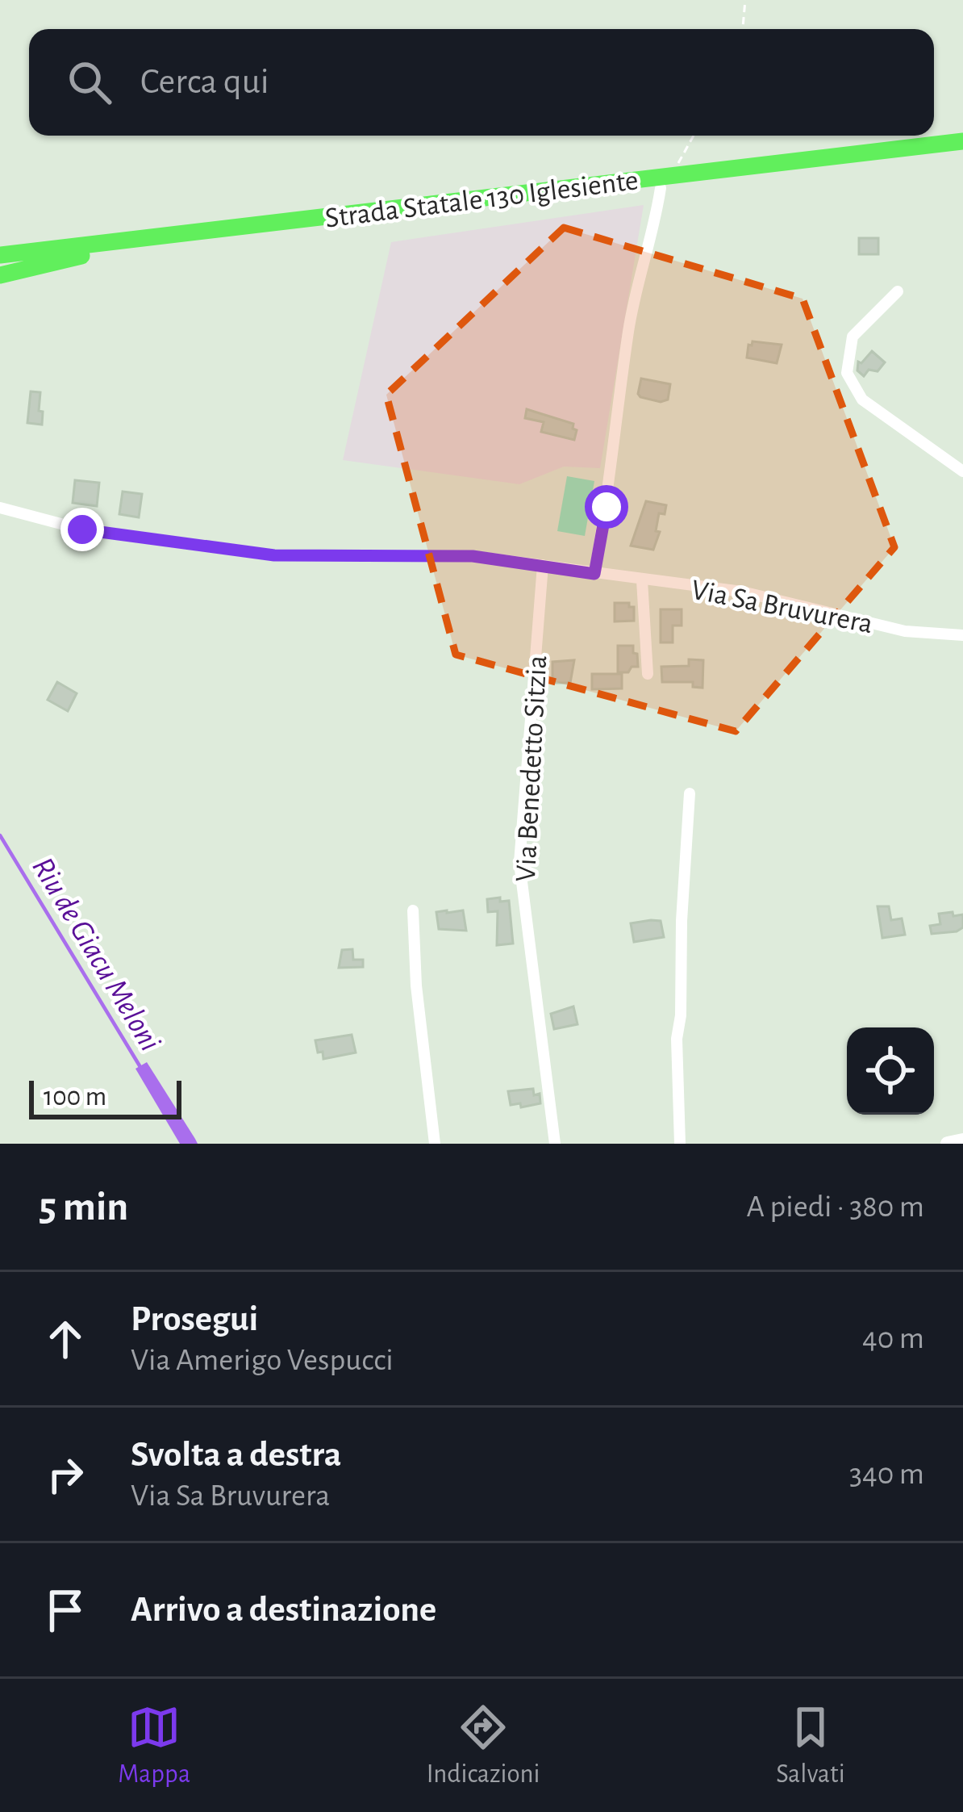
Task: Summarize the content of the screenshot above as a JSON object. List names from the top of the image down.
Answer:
{
  "streets": {
    "main road": ["Strada Statale 130 Iglesiente"],
    "street": ["Via Sa Bruvurera", "Via Benedetto Sitzia"]
  },
  "crossings": [
    ["Via Sa Bruvurera", "Via Benedetto Sitzia"]
  ],
  "water": ["Riu de Giacu Meloni"],
  "scale_bar": "100 m",
  "page": {
    "search": "Cerca qui",
    "scale": "100 m",
    "heading": ["5 min", "A piedi · 380 m"],
    "list": [
      ["Prosegui", "Via Amerigo Vespucci", "40 m"],
      ["Svolta a destra", "Via Sa Bruvurera", "340 m"],
      "Arrivo a destinazione"
    ],
    "nav": ["Mappa", "Indicazioni", "Salvati"]
  }
}
